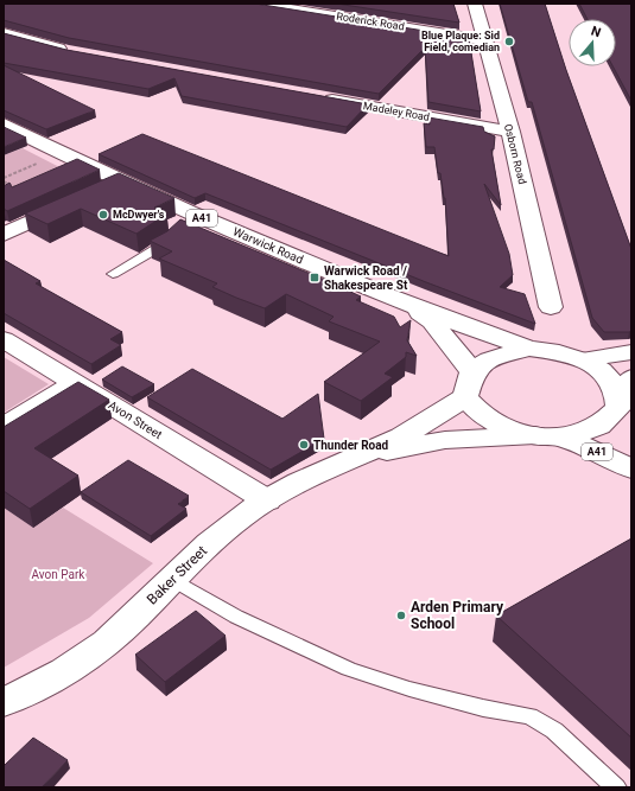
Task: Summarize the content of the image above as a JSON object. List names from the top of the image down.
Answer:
{
  "streets": {
    "main road": [
      "Roderick Road",
      "Madeley Road",
      "Osborn Road",
      "A41",
      "Warwick Road",
      "Avon Street",
      "Baker Street"
    ]
  },
  "crossings": [
    ["Roderick Road", "Osborn Road"],
    ["Madeley Road", "Osborn Road"],
    ["Warwick Road", "Baker Street"],
    ["Avon Street", "Baker Street"]
  ],
  "parks": ["Avon Park"],
  "places": {
    "other": [
      "Blue Plaque: Sid Field, comedian",
      "McDwyer's",
      "Thunder Road",
      "Arden Primary School"
    ],
    "transit": ["Warwick Road / Shakespeare St"]
  },
  "north": "top"
}
